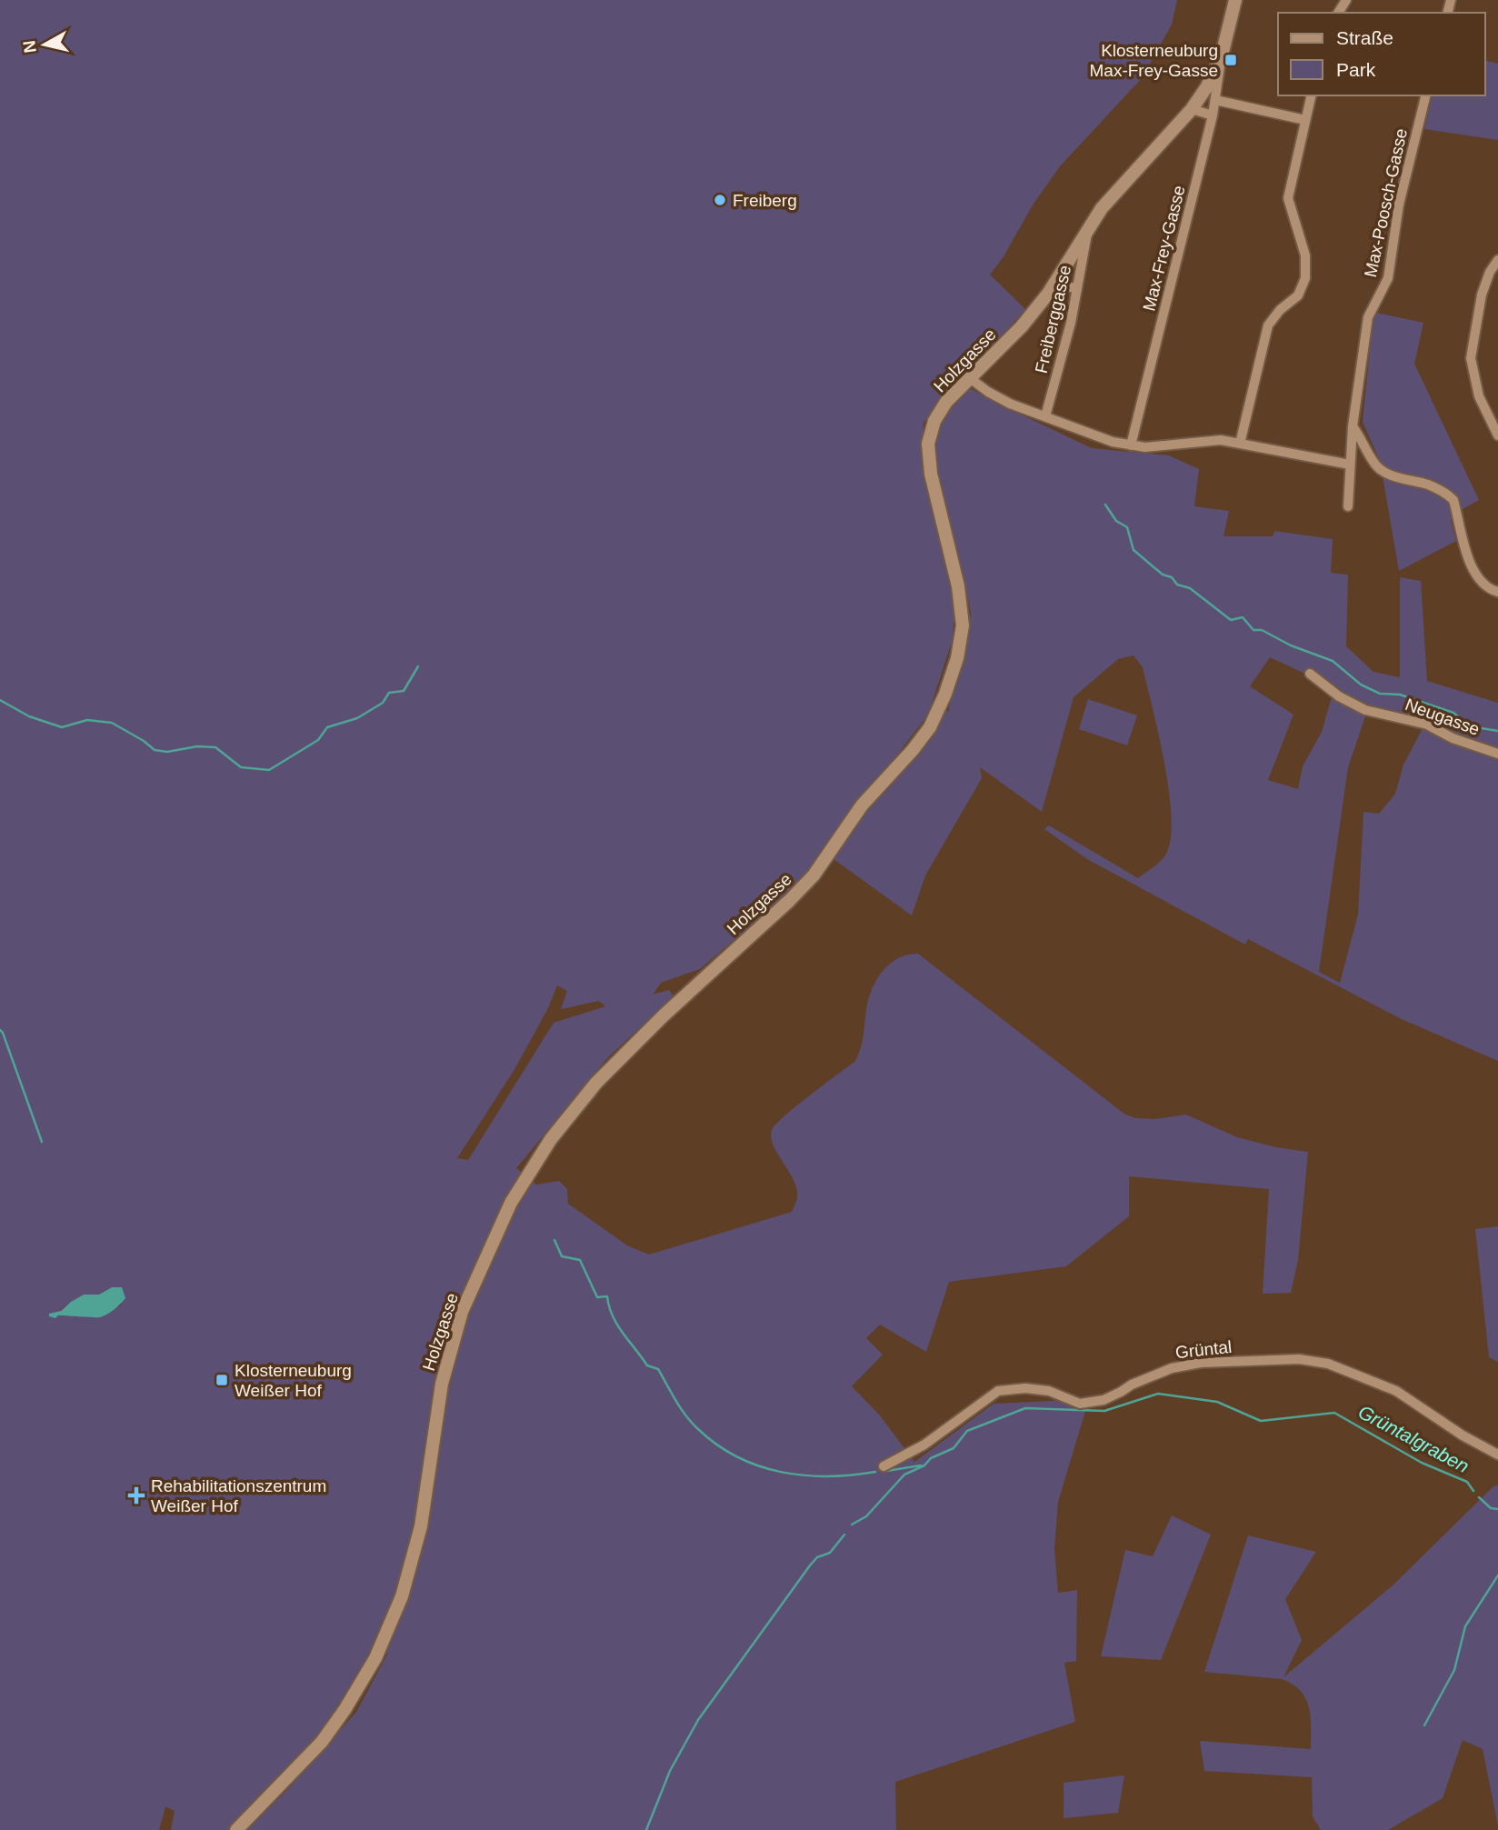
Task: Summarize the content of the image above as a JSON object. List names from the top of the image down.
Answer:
{
  "streets": {
    "street": [
      "Max-Poosch-Gasse",
      "Max-Frey-Gasse",
      "Freiberggasse",
      "Holzgasse",
      "Neugasse",
      "Grüntal"
    ]
  },
  "crossings": [
    ["Max-Frey-Gasse", "Holzgasse"],
    ["Freiberggasse", "Holzgasse"]
  ],
  "water": ["Grüntalgraben"],
  "places": {
    "transit": ["Klosterneuburg Max-Frey-Gasse", "Klosterneuburg Weißer Hof"],
    "other": ["Freiberg"],
    "health": ["Rehabilitationszentrum Weißer Hof"]
  },
  "legend": ["Straße", "Park"],
  "north": "left"
}
